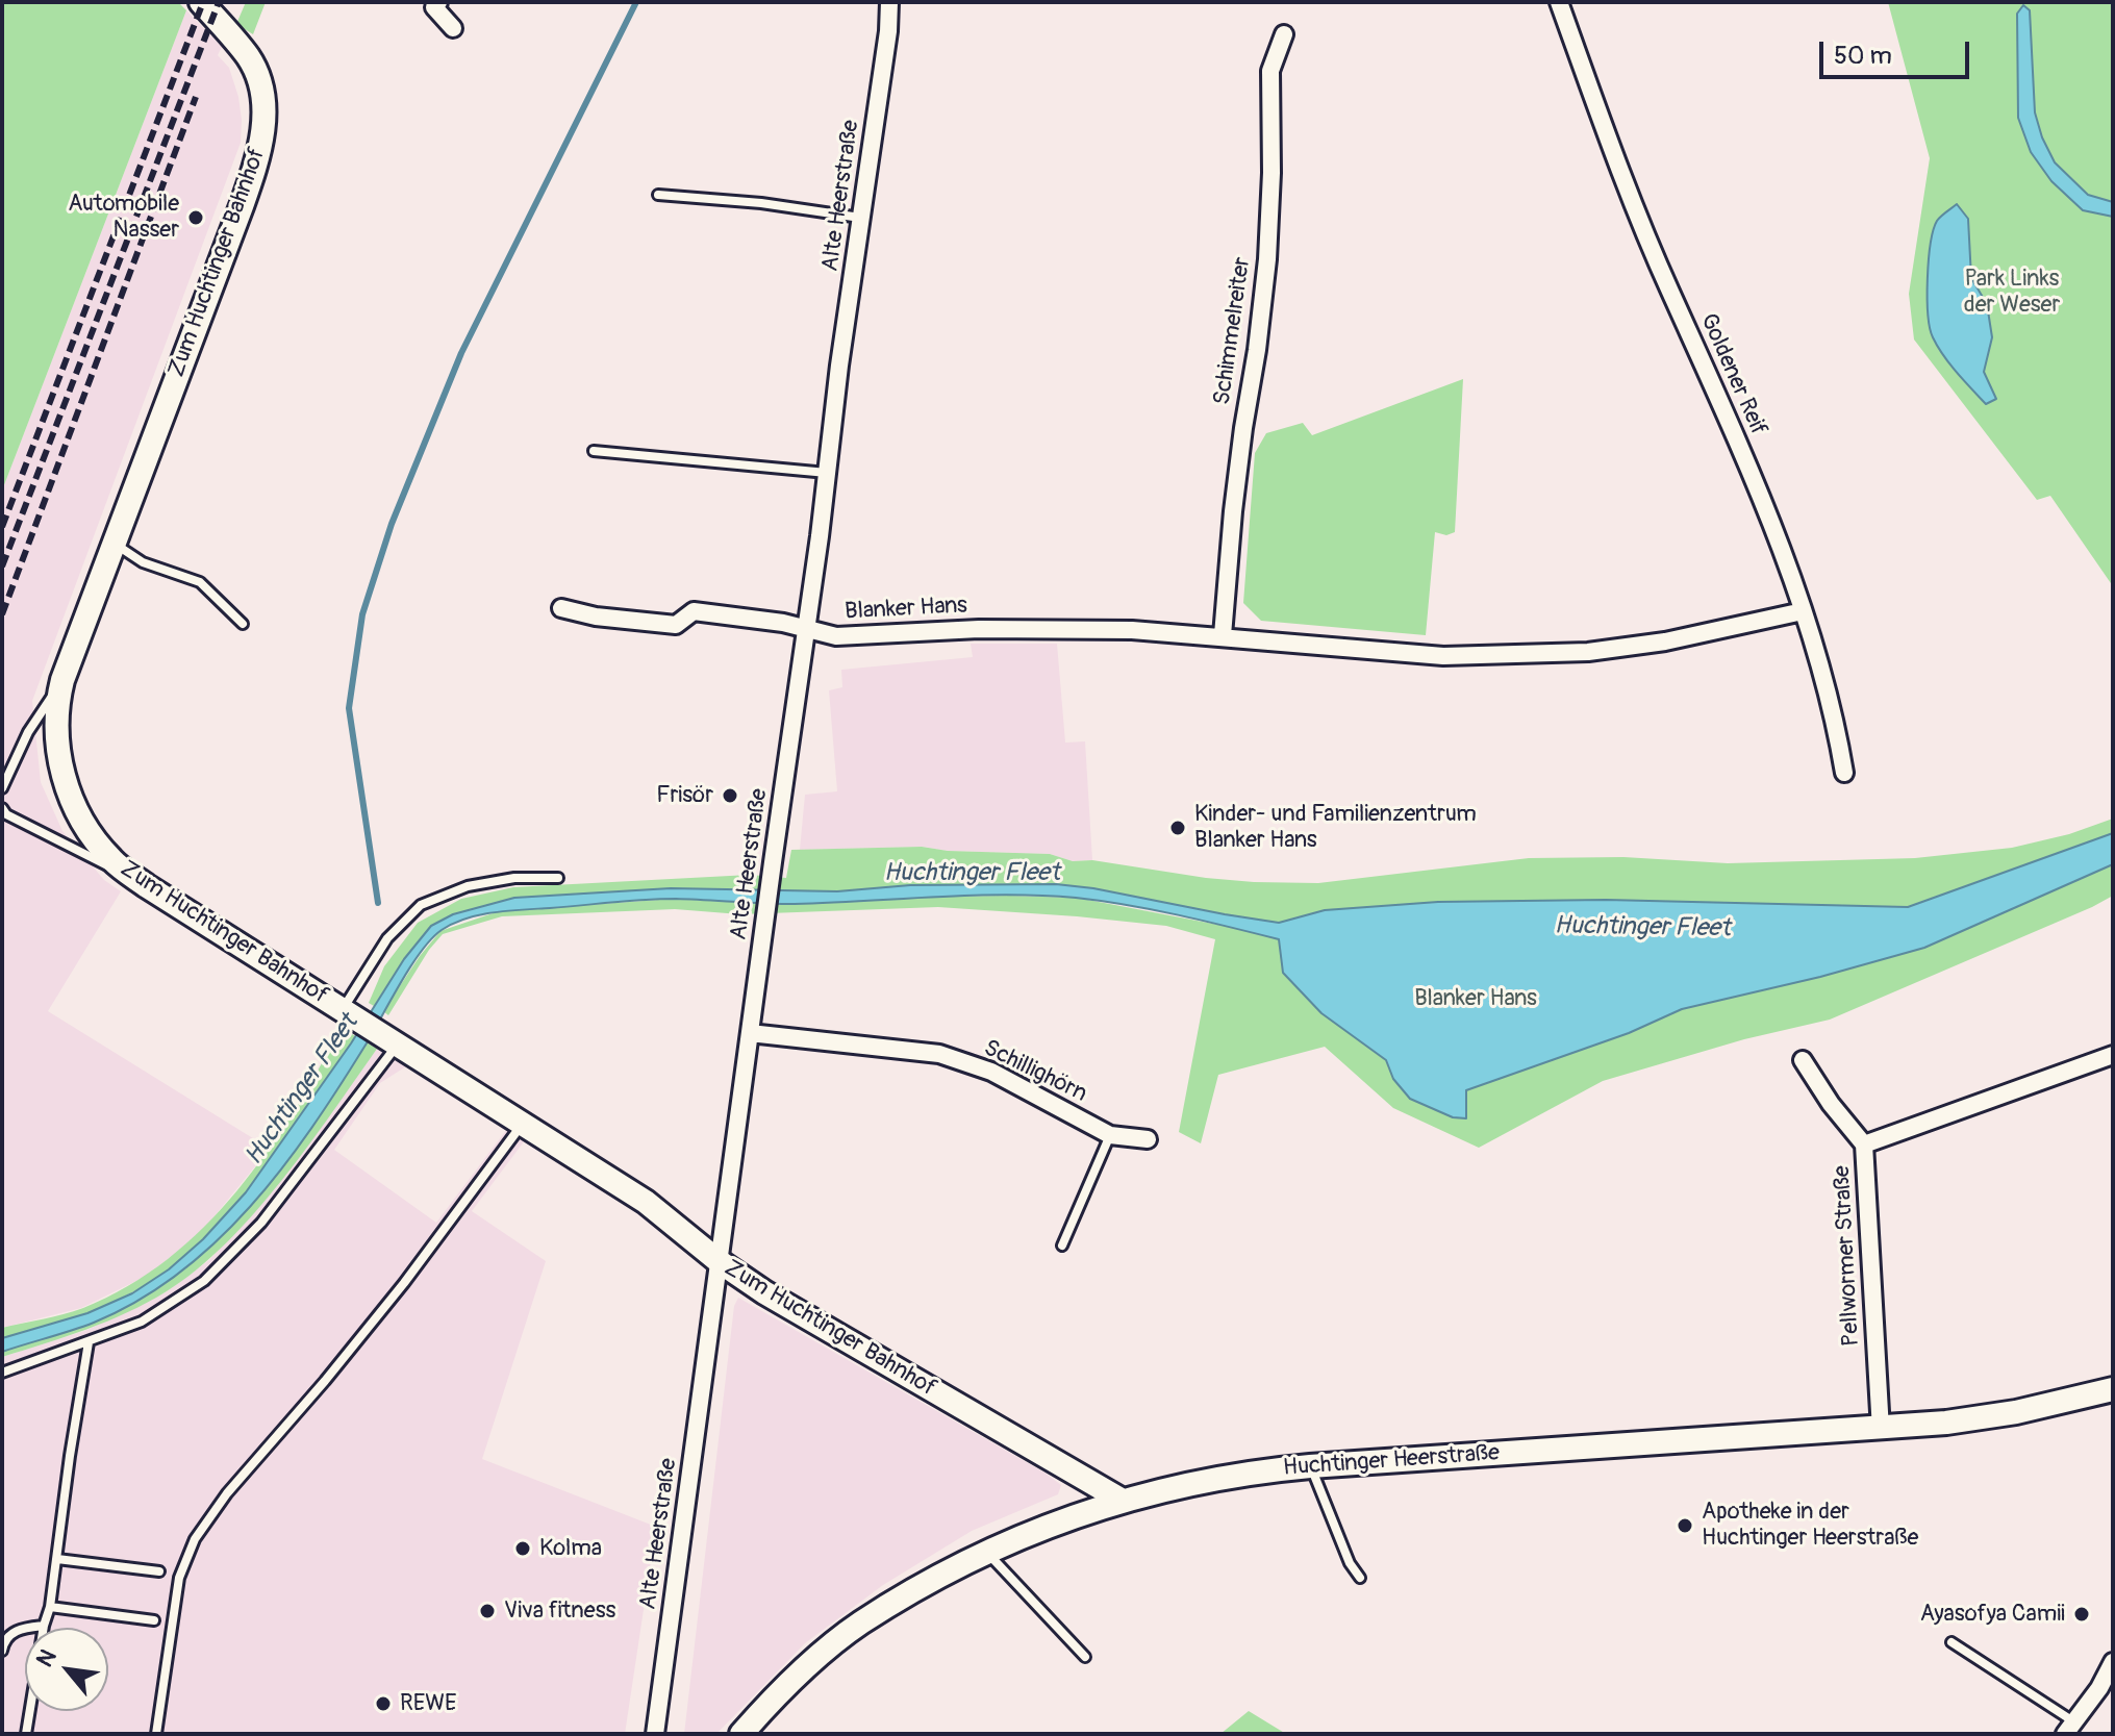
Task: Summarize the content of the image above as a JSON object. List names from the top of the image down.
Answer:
{
  "streets": {
    "street": [
      "Alte Heerstraße",
      "Zum Huchtinger Bahnhof",
      "Schimmelreiter",
      "Goldener Reif",
      "Blanker Hans",
      "Schillighörn",
      "Pellwormer Straße",
      "Huchtinger Heerstraße"
    ]
  },
  "crossings": [
    ["Alte Heerstraße", "Zum Huchtinger Bahnhof"],
    ["Alte Heerstraße", "Blanker Hans"],
    ["Alte Heerstraße", "Schillighörn"],
    ["Zum Huchtinger Bahnhof", "Huchtinger Heerstraße"],
    ["Schimmelreiter", "Blanker Hans"],
    ["Goldener Reif", "Blanker Hans"],
    ["Pellwormer Straße", "Huchtinger Heerstraße"]
  ],
  "water": ["Huchtinger Fleet"],
  "parks": ["Park Links der Weser", "Blanker Hans"],
  "places": [
    "Automobile Nasser",
    "Frisör",
    "Kinder- und Familienzentrum Blanker Hans",
    "Apotheke in der Huchtinger Heerstraße",
    "Kolma",
    "Viva fitness",
    "Ayasofya Camii",
    "REWE"
  ],
  "scale_bar": "50 m",
  "north": "top left"
}
